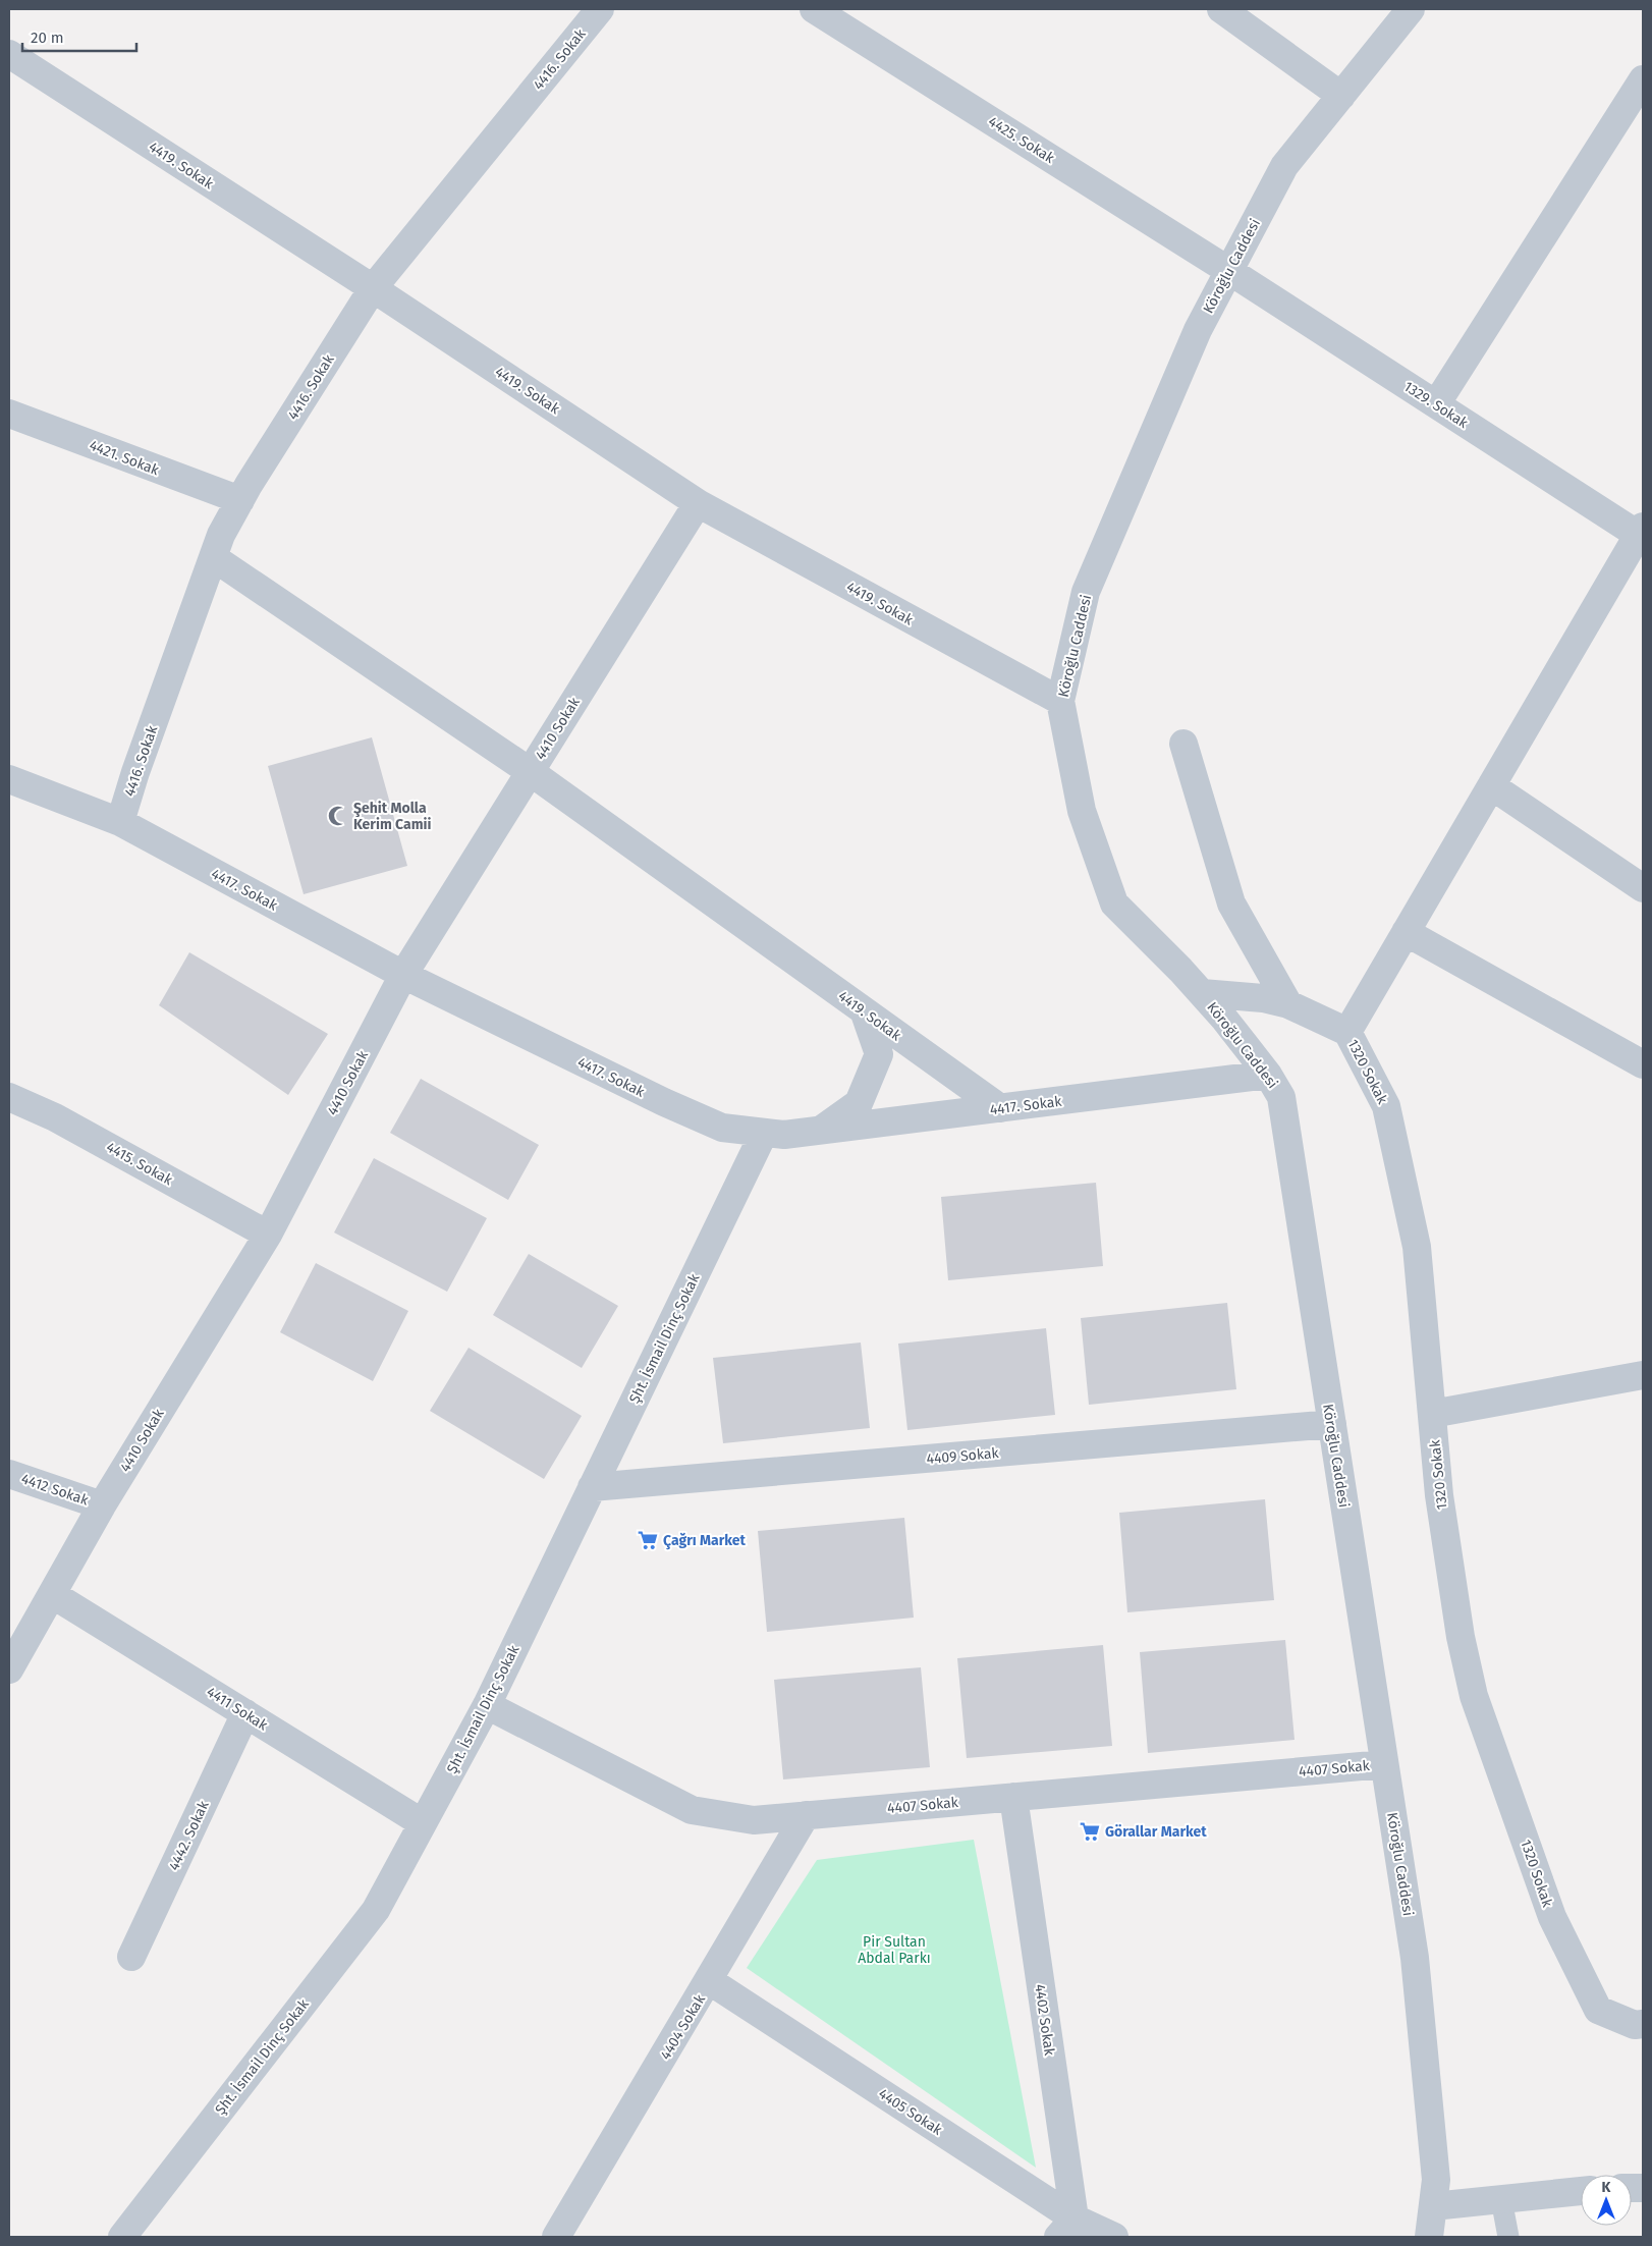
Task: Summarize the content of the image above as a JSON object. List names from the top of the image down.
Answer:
{
  "streets": {
    "street": [
      "4416. Sokak",
      "4425. Sokak",
      "4419. Sokak",
      "Köroğlu Caddesi",
      "1329. Sokak",
      "4421. Sokak",
      "4410 Sokak",
      "4417. Sokak",
      "1320 Sokak",
      "4415. Sokak",
      "Şht. İsmail Dinç Sokak",
      "4409 Sokak",
      "4412 Sokak",
      "4411 Sokak",
      "4407 Sokak",
      "4442. Sokak",
      "4402 Sokak",
      "4404 Sokak",
      "4405 Sokak"
    ]
  },
  "crossings": [
    ["4416. Sokak", "4419. Sokak"],
    ["4416. Sokak", "4421. Sokak"],
    ["4416. Sokak", "4417. Sokak"],
    ["4425. Sokak", "Köroğlu Caddesi"],
    ["4425. Sokak", "1329. Sokak"],
    ["4419. Sokak", "Köroğlu Caddesi"],
    ["4419. Sokak", "4410 Sokak"],
    ["4419. Sokak", "4417. Sokak"],
    ["Köroğlu Caddesi", "1329. Sokak"],
    ["Köroğlu Caddesi", "4417. Sokak"],
    ["Köroğlu Caddesi", "1320 Sokak"],
    ["Köroğlu Caddesi", "4409 Sokak"],
    ["Köroğlu Caddesi", "4407 Sokak"],
    ["4410 Sokak", "4417. Sokak"],
    ["4410 Sokak", "4415. Sokak"],
    ["4410 Sokak", "4412 Sokak"],
    ["4410 Sokak", "4411 Sokak"],
    ["4417. Sokak", "Şht. İsmail Dinç Sokak"],
    ["Şht. İsmail Dinç Sokak", "4409 Sokak"],
    ["Şht. İsmail Dinç Sokak", "4411 Sokak"],
    ["Şht. İsmail Dinç Sokak", "4407 Sokak"],
    ["4411 Sokak", "4442. Sokak"],
    ["4407 Sokak", "4402 Sokak"],
    ["4407 Sokak", "4404 Sokak"],
    ["4402 Sokak", "4405 Sokak"],
    ["4404 Sokak", "4405 Sokak"]
  ],
  "parks": ["Pir Sultan Abdal Parkı"],
  "places": {
    "mosque": ["Şehit Molla Kerim Camii"],
    "supermarket": ["Çağrı Market", "Görallar Market"]
  },
  "scale_bar": "20 m",
  "north": "top"
}
